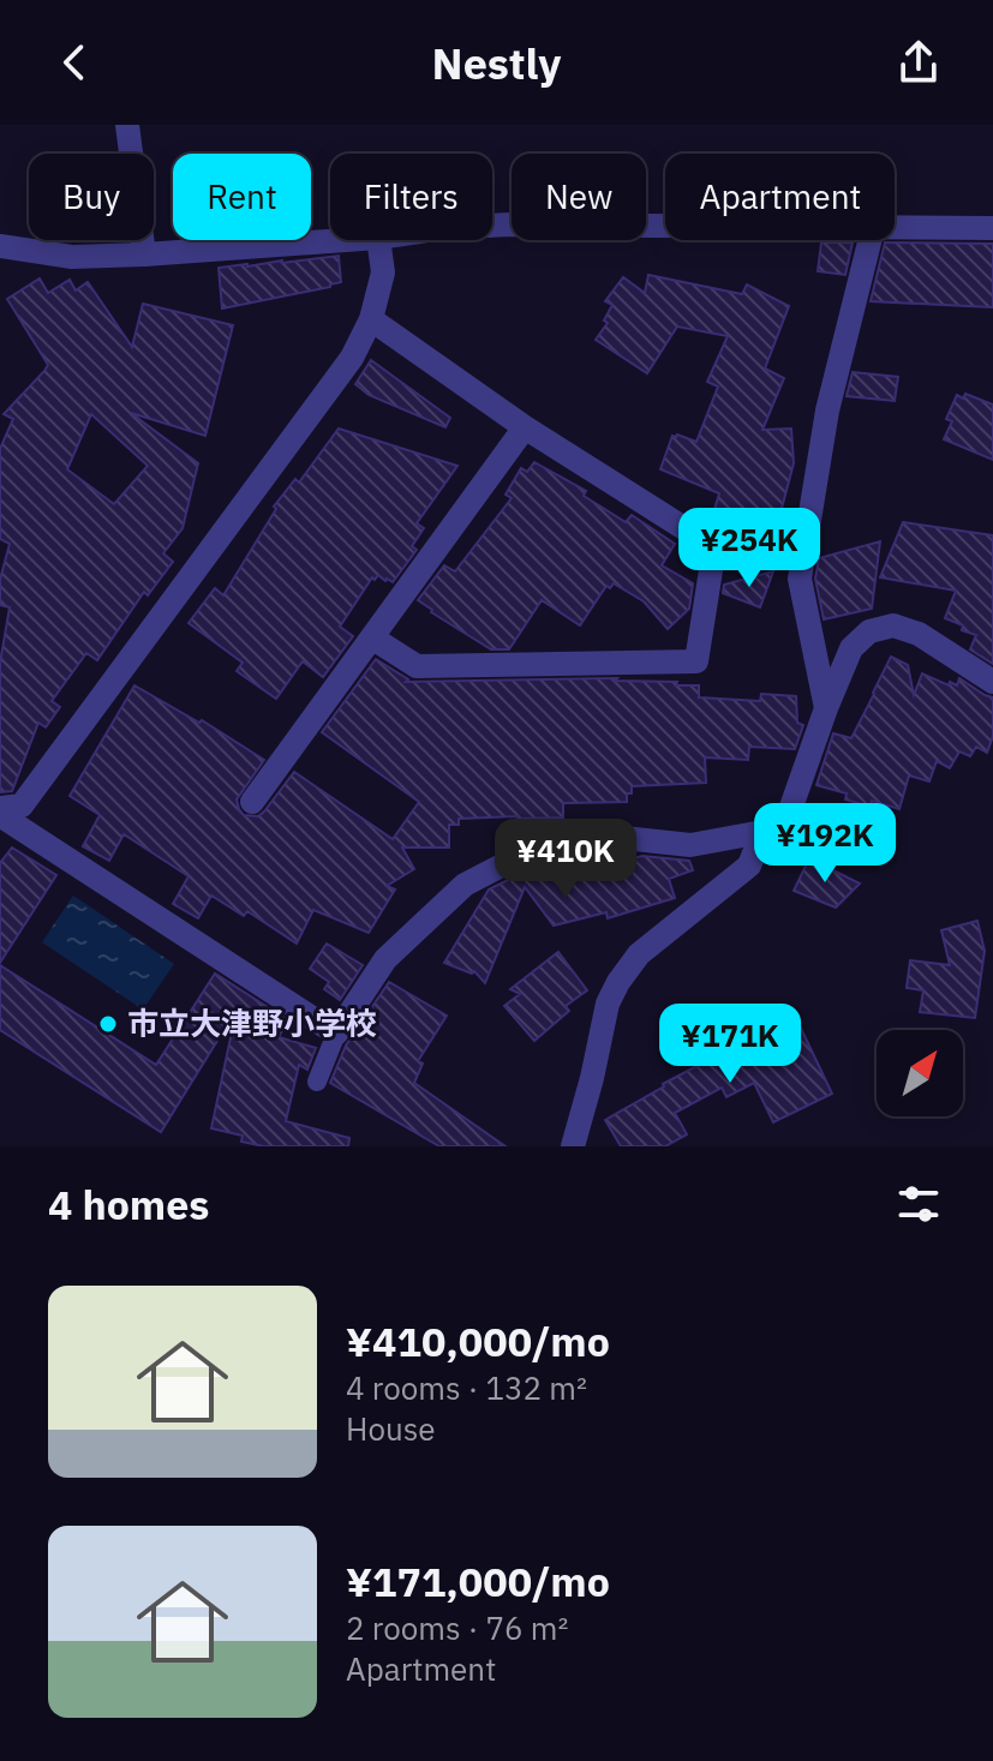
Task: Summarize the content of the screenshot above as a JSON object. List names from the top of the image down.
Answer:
{
  "places": ["市立大津野小学校"],
  "north": "top right",
  "page": {
    "header": "Nestly",
    "chip": [
      "Buy",
      "Rent",
      "Filters",
      "New",
      "Apartment"
    ],
    "price": [
      "¥254K",
      "¥192K",
      "¥410K",
      "¥171K"
    ],
    "heading": "4 homes",
    "list": [
      {
        "name": "¥410,000/mo",
        "note": "4 rooms · 132 m² · House"
      },
      {
        "name": "¥171,000/mo",
        "note": "2 rooms · 76 m² · Apartment"
      }
    ]
  }
}
